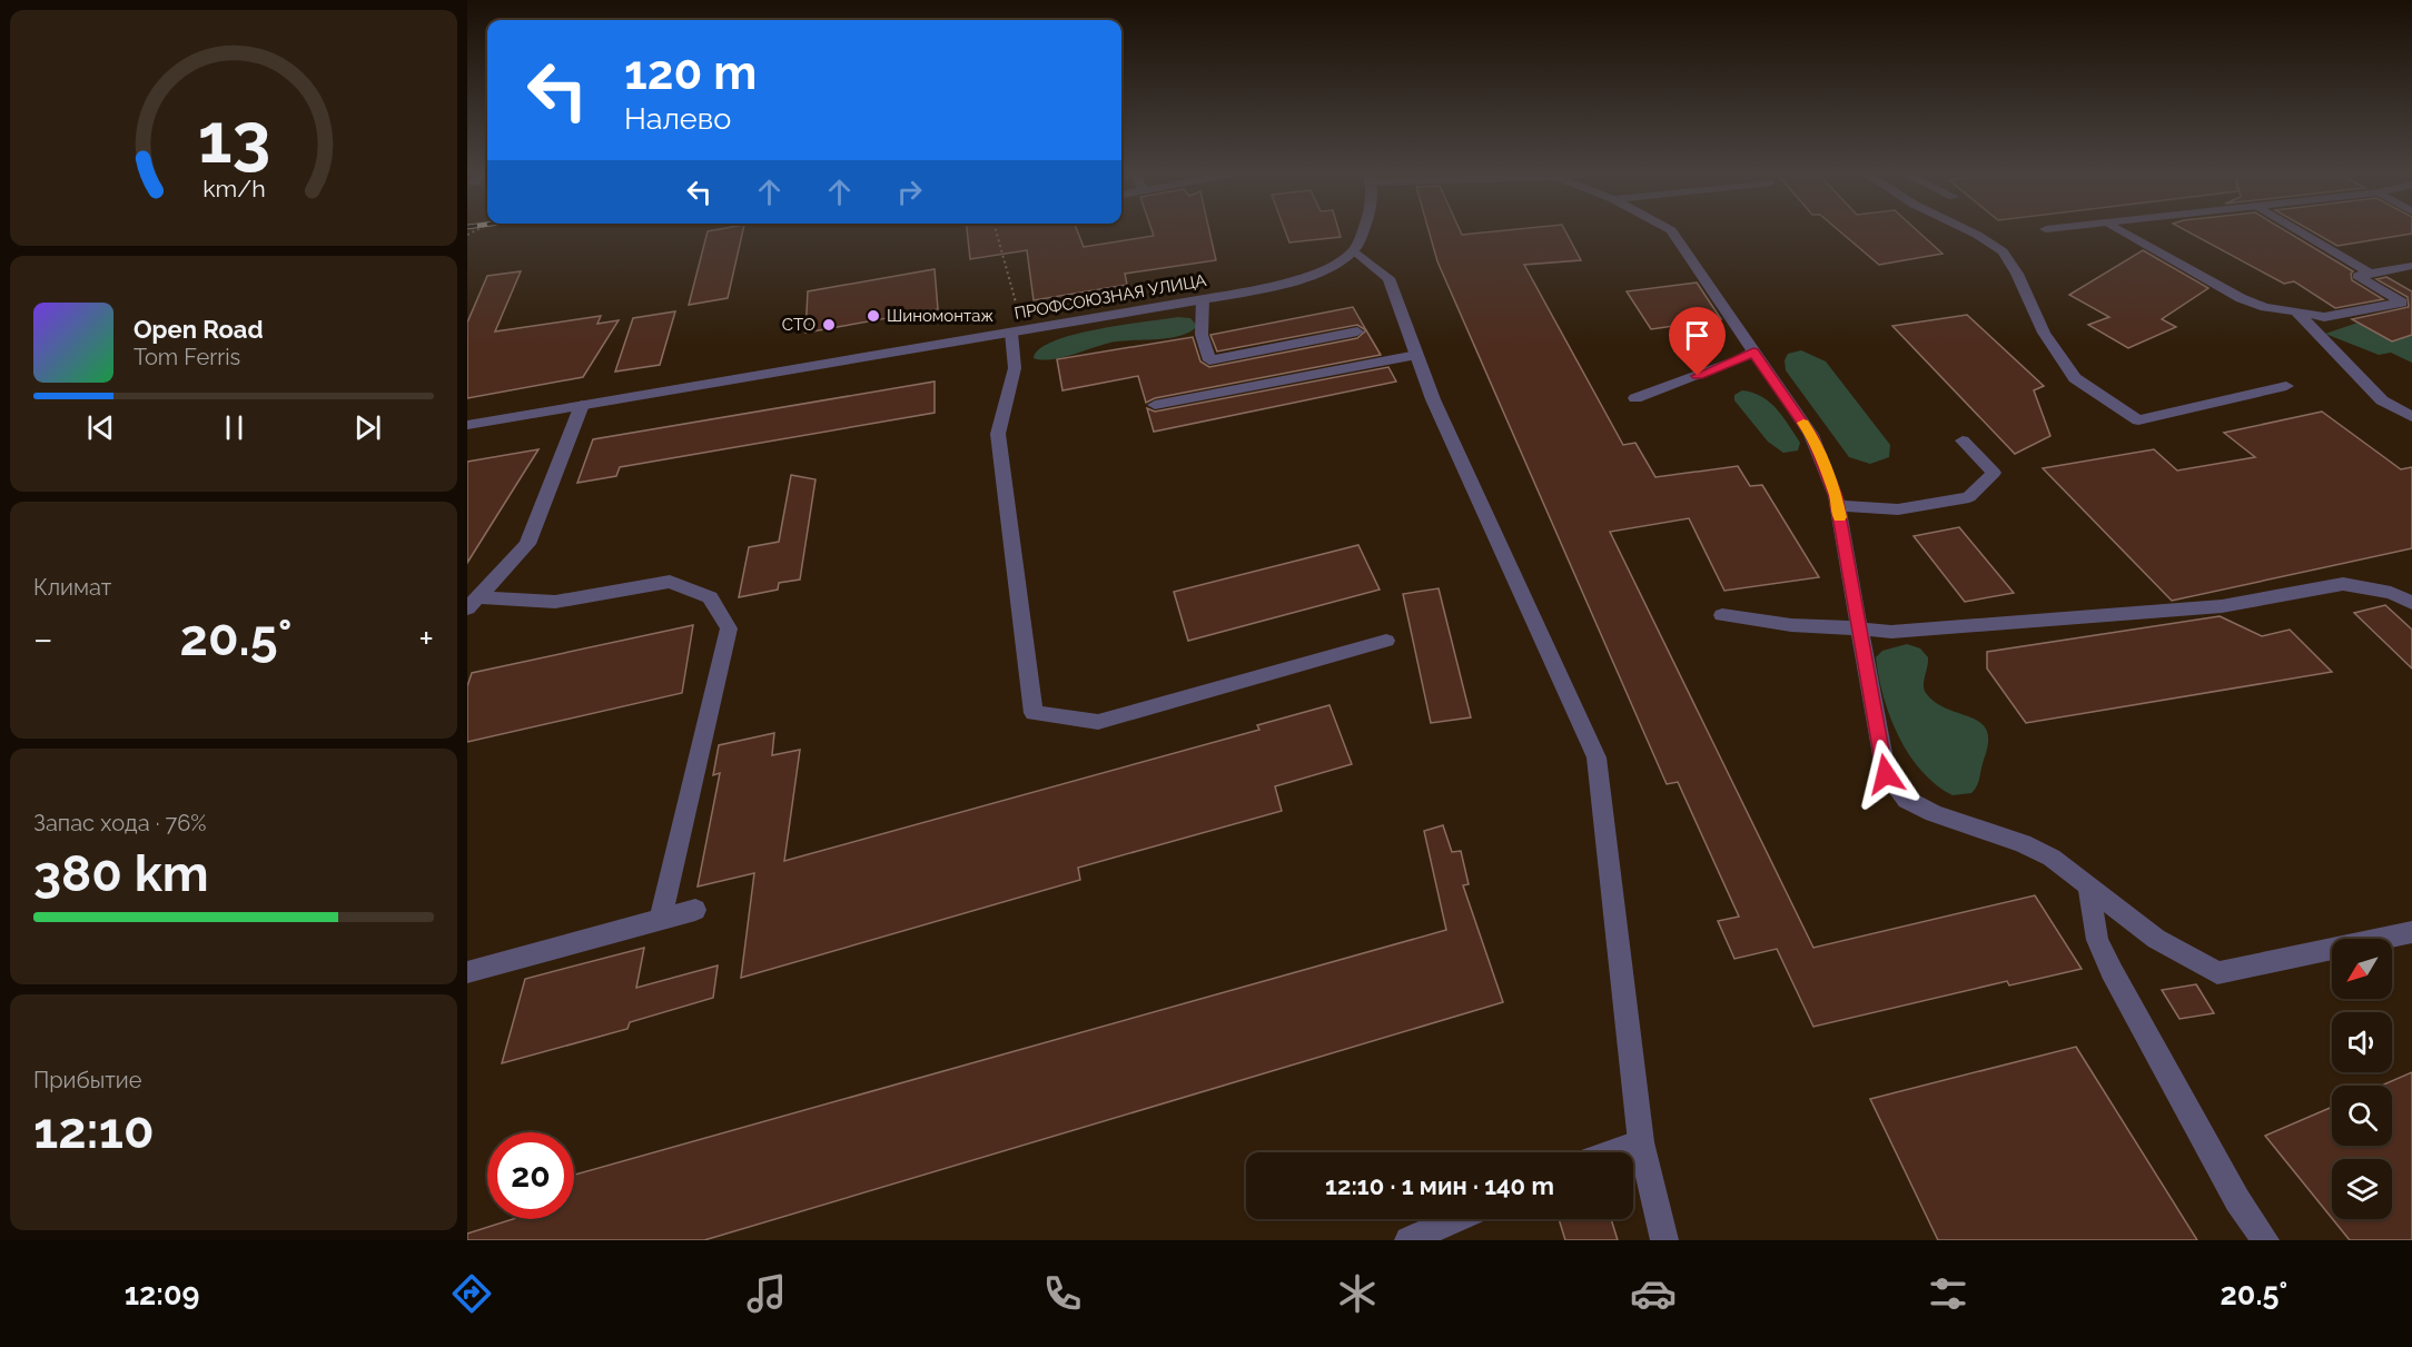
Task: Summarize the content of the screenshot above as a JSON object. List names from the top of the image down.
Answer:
{
  "streets": {
    "street": ["ПРОФСОЮЗНАЯ УЛИЦА"]
  },
  "places": ["Шиномонтаж", "СТО"],
  "north": "bottom left",
  "page": {
    "turn": ["120 m", "Налево"],
    "song": ["Open Road", "Tom Ferris"],
    "tile": [
      "Климат",
      ["Запас хода · 76%", "380 km"],
      ["Прибытие", "12:10"]
    ],
    "heat": ["−", "20.5°", "+"],
    "limit": "20",
    "trip": "12:10 · 1 мин · 140 m",
    "tabs": ["12:09", "20.5°"],
    "gauge": ["13", "km/h"]
  }
}
